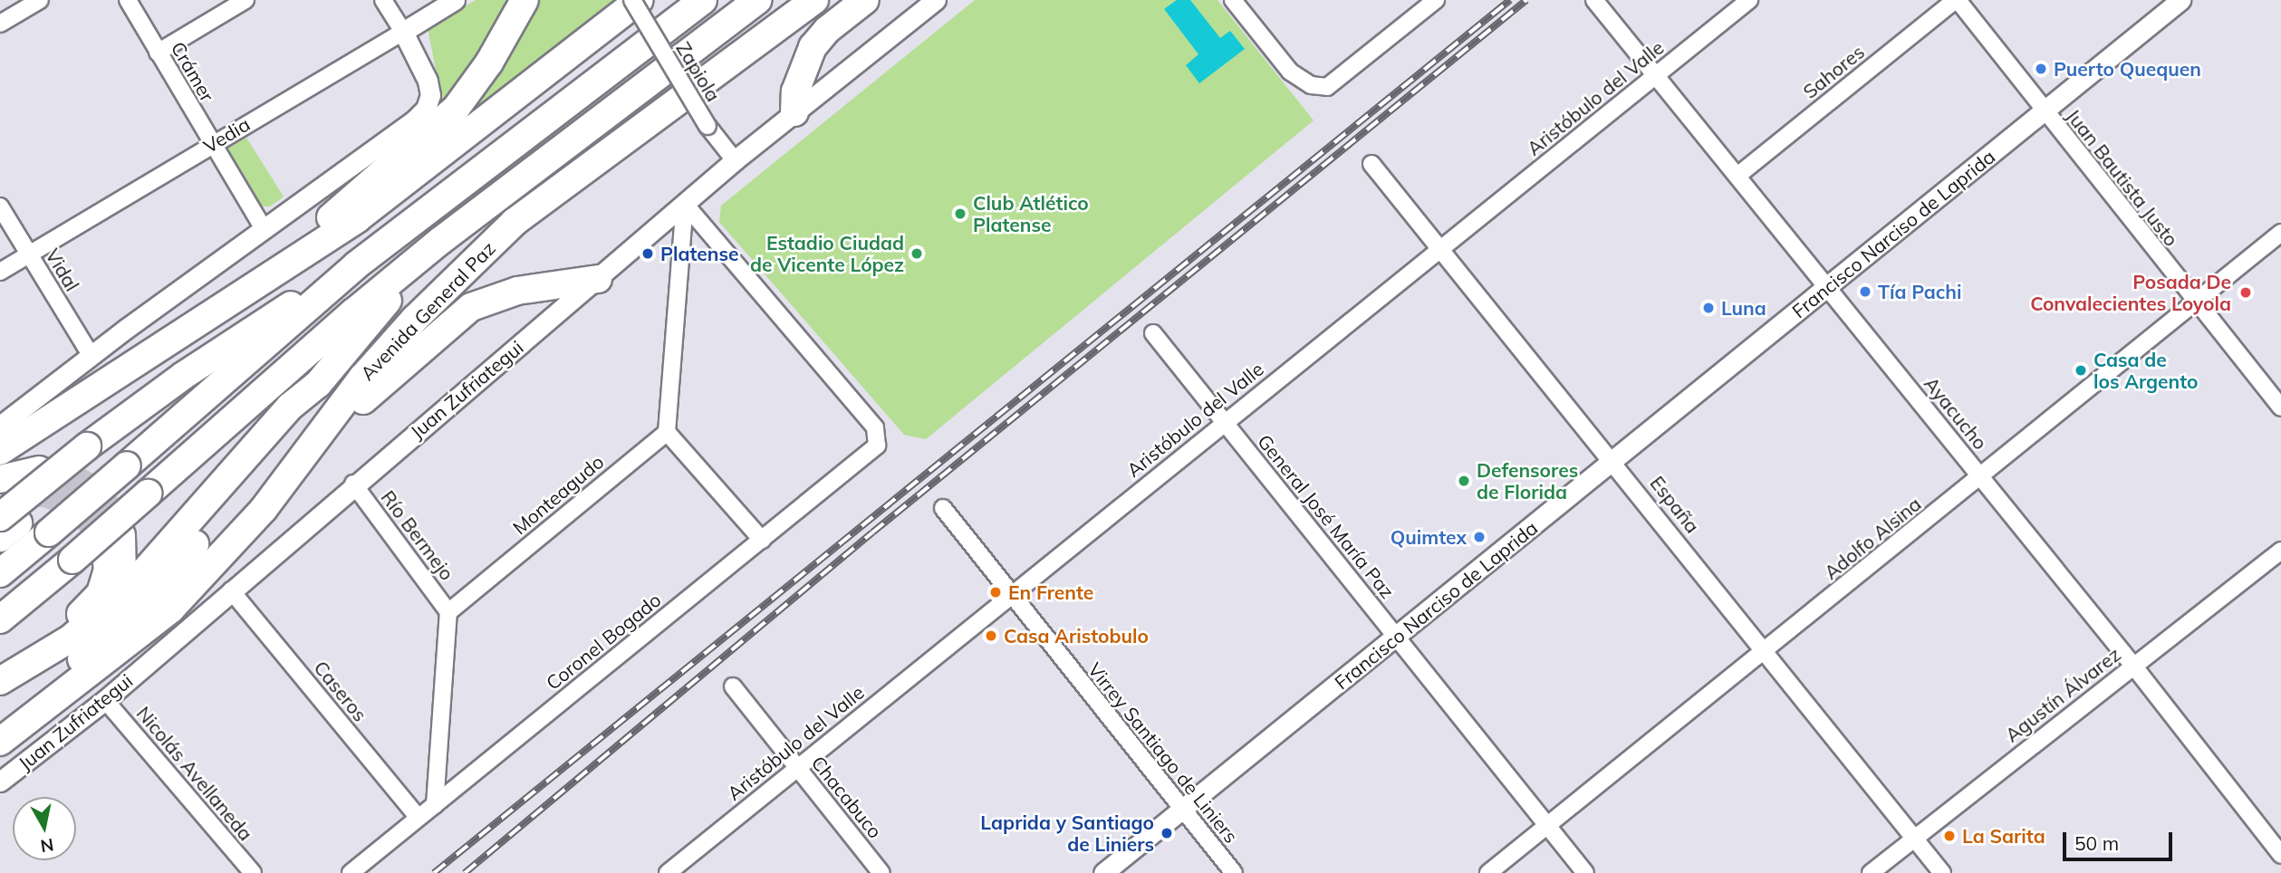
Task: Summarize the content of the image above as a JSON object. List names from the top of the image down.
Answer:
{
  "streets": {
    "highway": ["Avenida General Paz"],
    "street": [
      "Crámer",
      "Zapiola",
      "Sahores",
      "Aristóbulo del Valle",
      "Vedia",
      "Juan Bautista Justo",
      "Francisco Narciso de Laprida",
      "Vidal",
      "Juan Zufriategui",
      "Ayacucho",
      "Monteagudo",
      "España",
      "General José María Paz",
      "Río Bermejo",
      "Adolfo Alsina",
      "Coronel Bogado",
      "Caseros",
      "Agustín Álvarez",
      "Virrey Santiago de Liniers",
      "Nicolás Avellaneda",
      "Chacabuco"
    ]
  },
  "crossings": [
    ["Crámer", "Vedia"],
    ["Zapiola", "Juan Zufriategui"],
    ["Sahores", "Juan Bautista Justo"],
    ["Sahores", "Ayacucho"],
    ["Aristóbulo del Valle", "Ayacucho"],
    ["Aristóbulo del Valle", "España"],
    ["Aristóbulo del Valle", "General José María Paz"],
    ["Aristóbulo del Valle", "Virrey Santiago de Liniers"],
    ["Aristóbulo del Valle", "Chacabuco"],
    ["Vedia", "Vidal"],
    ["Juan Bautista Justo", "Francisco Narciso de Laprida"],
    ["Juan Bautista Justo", "Adolfo Alsina"],
    ["Francisco Narciso de Laprida", "Ayacucho"],
    ["Francisco Narciso de Laprida", "España"],
    ["Francisco Narciso de Laprida", "General José María Paz"],
    ["Francisco Narciso de Laprida", "Virrey Santiago de Liniers"],
    ["Juan Zufriategui", "Río Bermejo"],
    ["Juan Zufriategui", "Coronel Bogado"],
    ["Juan Zufriategui", "Caseros"],
    ["Juan Zufriategui", "Nicolás Avellaneda"],
    ["Ayacucho", "Adolfo Alsina"],
    ["Ayacucho", "Agustín Álvarez"],
    ["Monteagudo", "Río Bermejo"],
    ["España", "Adolfo Alsina"],
    ["España", "Agustín Álvarez"],
    ["General José María Paz", "Adolfo Alsina"],
    ["Coronel Bogado", "Caseros"]
  ],
  "places": [
    "Puerto Quequen",
    "Club Atlético Platense",
    "Platense",
    "Estadio Ciudad de Vicente López",
    "Tía Pachi",
    "Posada De Convalecientes Loyola",
    "Luna",
    "Casa de los Argento",
    "Defensores de Florida",
    "Quimtex",
    "En Frente",
    "Casa Aristobulo",
    "Laprida y Santiago de Liniers",
    "La Sarita"
  ],
  "scale_bar": "50 m",
  "north": "bottom"
}
